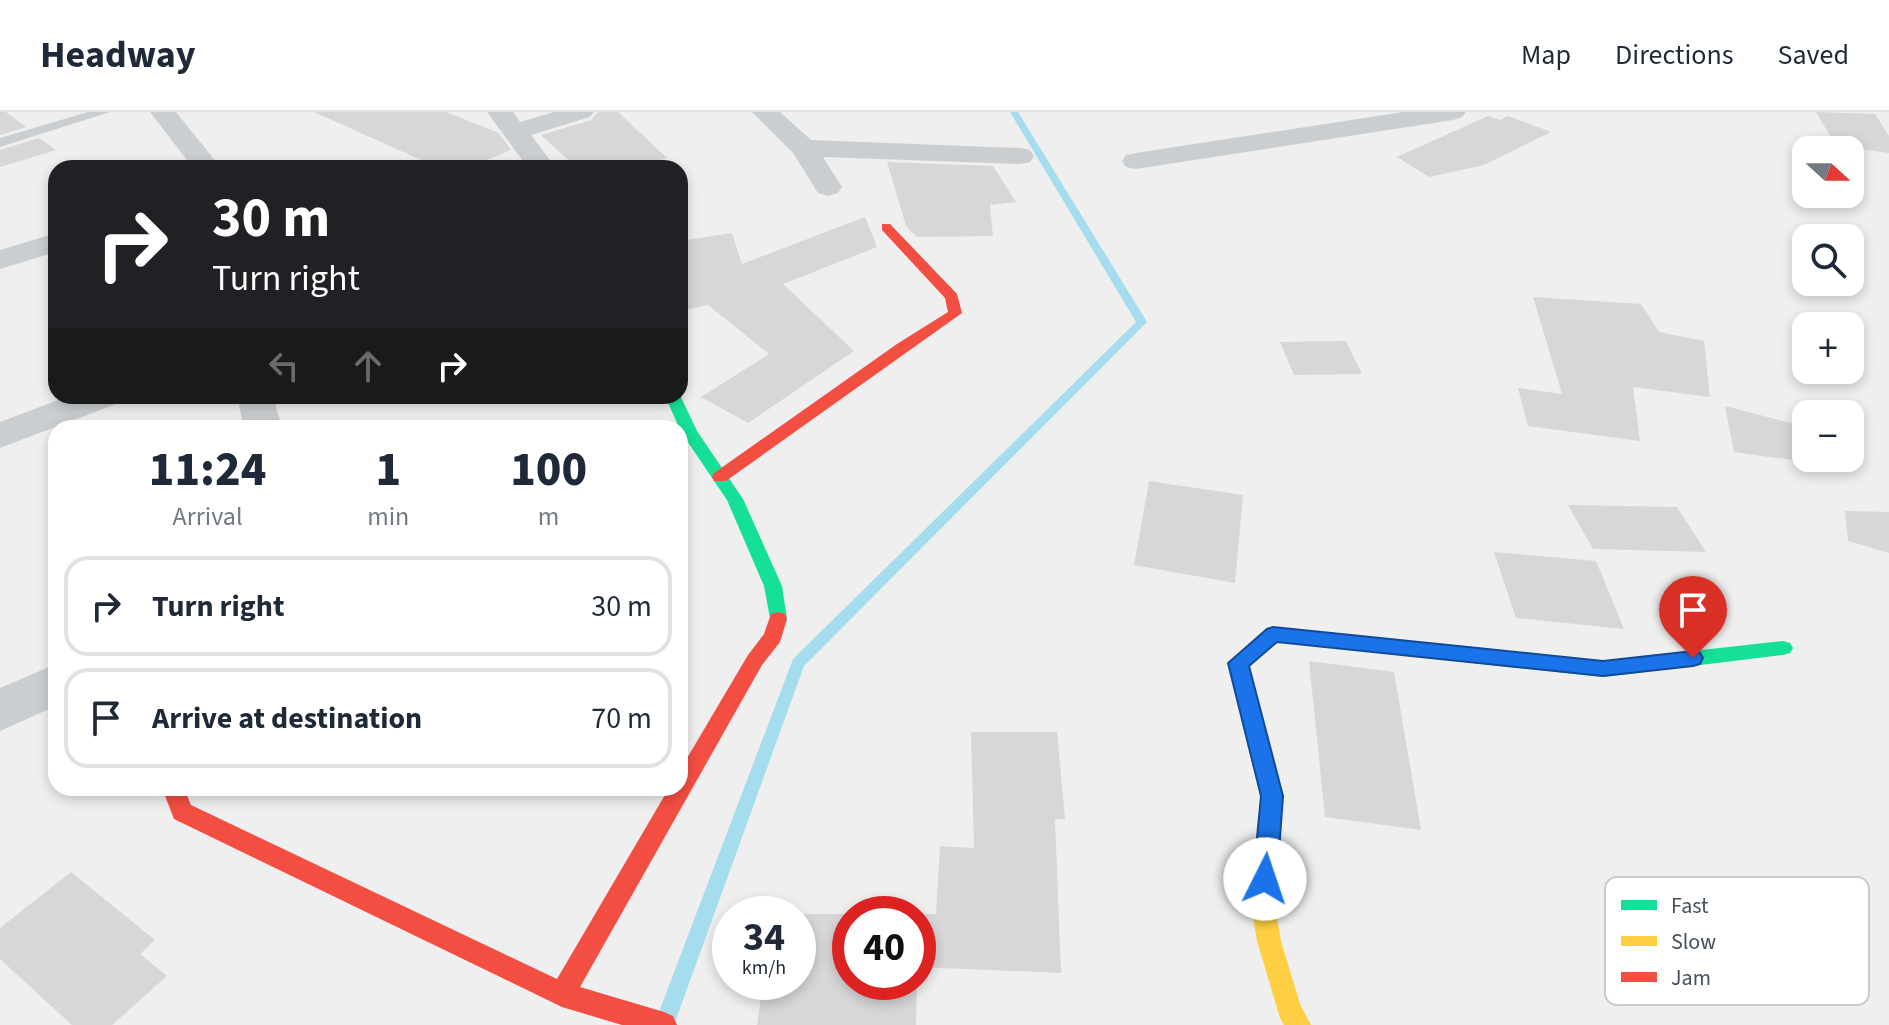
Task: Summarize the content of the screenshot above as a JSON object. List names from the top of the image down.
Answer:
{
  "legend": ["Fast", "Slow", "Jam"],
  "north": "right",
  "page": {
    "header": "Headway",
    "nav": ["Map", "Directions", "Saved"],
    "map_buttons": ["+", "−"],
    "turn": ["30 m", "Turn right"],
    "eta": [
      "11:24",
      "Arrival",
      "1",
      "min",
      "100",
      "m"
    ],
    "list": [
      {
        "name": "Turn right",
        "value": "30 m"
      },
      {
        "name": "Arrive at destination",
        "value": "70 m"
      }
    ],
    "speed": "34 km/h",
    "limit": "40"
  }
}
